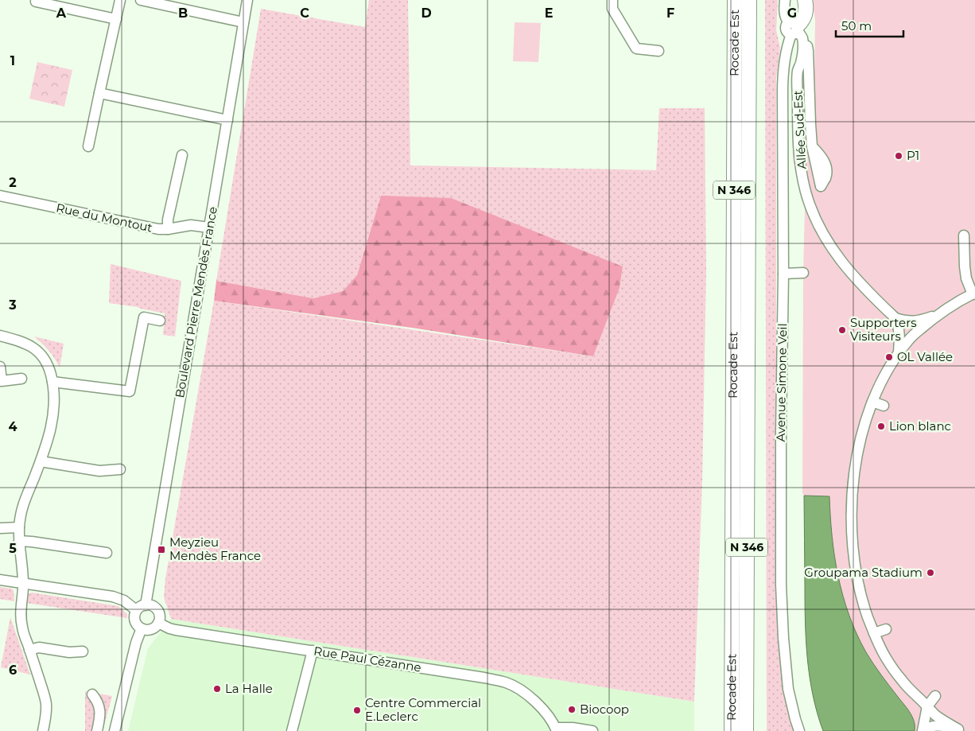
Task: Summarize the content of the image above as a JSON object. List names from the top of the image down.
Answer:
{
  "streets": {
    "highway": ["Rocade Est", "N 346"],
    "street": [
      "Allée Sud-Est",
      "Rue du Montout",
      "Boulevard Pierre Mendès France",
      "Avenue Simone Veil",
      "Rue Paul Cézanne"
    ]
  },
  "crossings": [
    ["Allée Sud-Est", "Avenue Simone Veil"],
    ["Rue du Montout", "Boulevard Pierre Mendès France"],
    ["Boulevard Pierre Mendès France", "Rue Paul Cézanne"]
  ],
  "places": {
    "other": [
      "P1",
      "Supporters Visiteurs",
      "OL Vallée",
      "Lion blanc",
      "Groupama Stadium",
      "La Halle",
      "Biocoop",
      "Centre Commercial E.Leclerc"
    ],
    "transit": ["Meyzieu Mendès France"]
  },
  "scale_bar": "50 m",
  "grid": {
    "columns": [
      "A",
      "B",
      "C",
      "D",
      "E",
      "F",
      "G"
    ],
    "rows": [
      "1",
      "2",
      "3",
      "4",
      "5",
      "6"
    ]
  }
}
